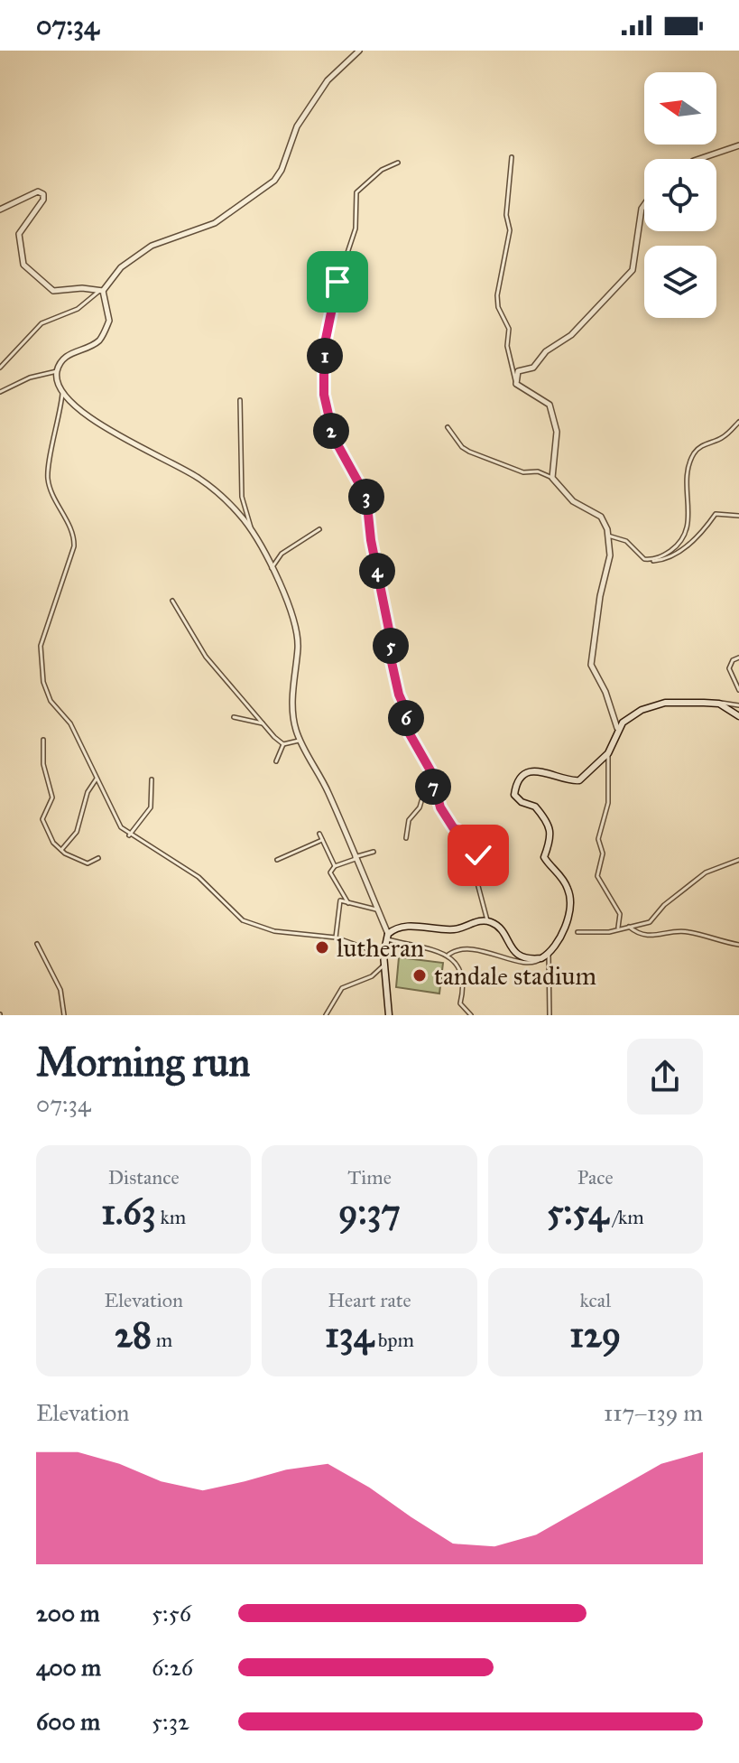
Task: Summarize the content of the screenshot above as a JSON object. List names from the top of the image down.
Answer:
{
  "places": ["lutheran", "tandale stadium"],
  "north": "left",
  "page": {
    "status": "07:34",
    "pins": [
      "1",
      "2",
      "3",
      "4",
      "5",
      "6",
      "7"
    ],
    "heading": ["Morning run", "07:34"],
    "stats": [
      ["Distance", "1.63 km"],
      ["Time", "9:37"],
      ["Pace", "5:54 /km"],
      ["Elevation", "28 m"],
      ["Heart rate", "134 bpm"],
      ["kcal", "129"]
    ],
    "chart": ["Elevation", "117–139 m"],
    "list": [
      {
        "name": "200 m",
        "note": "5:56"
      },
      {
        "name": "400 m",
        "note": "6:26"
      },
      {
        "name": "600 m",
        "note": "5:32"
      }
    ]
  }
}
